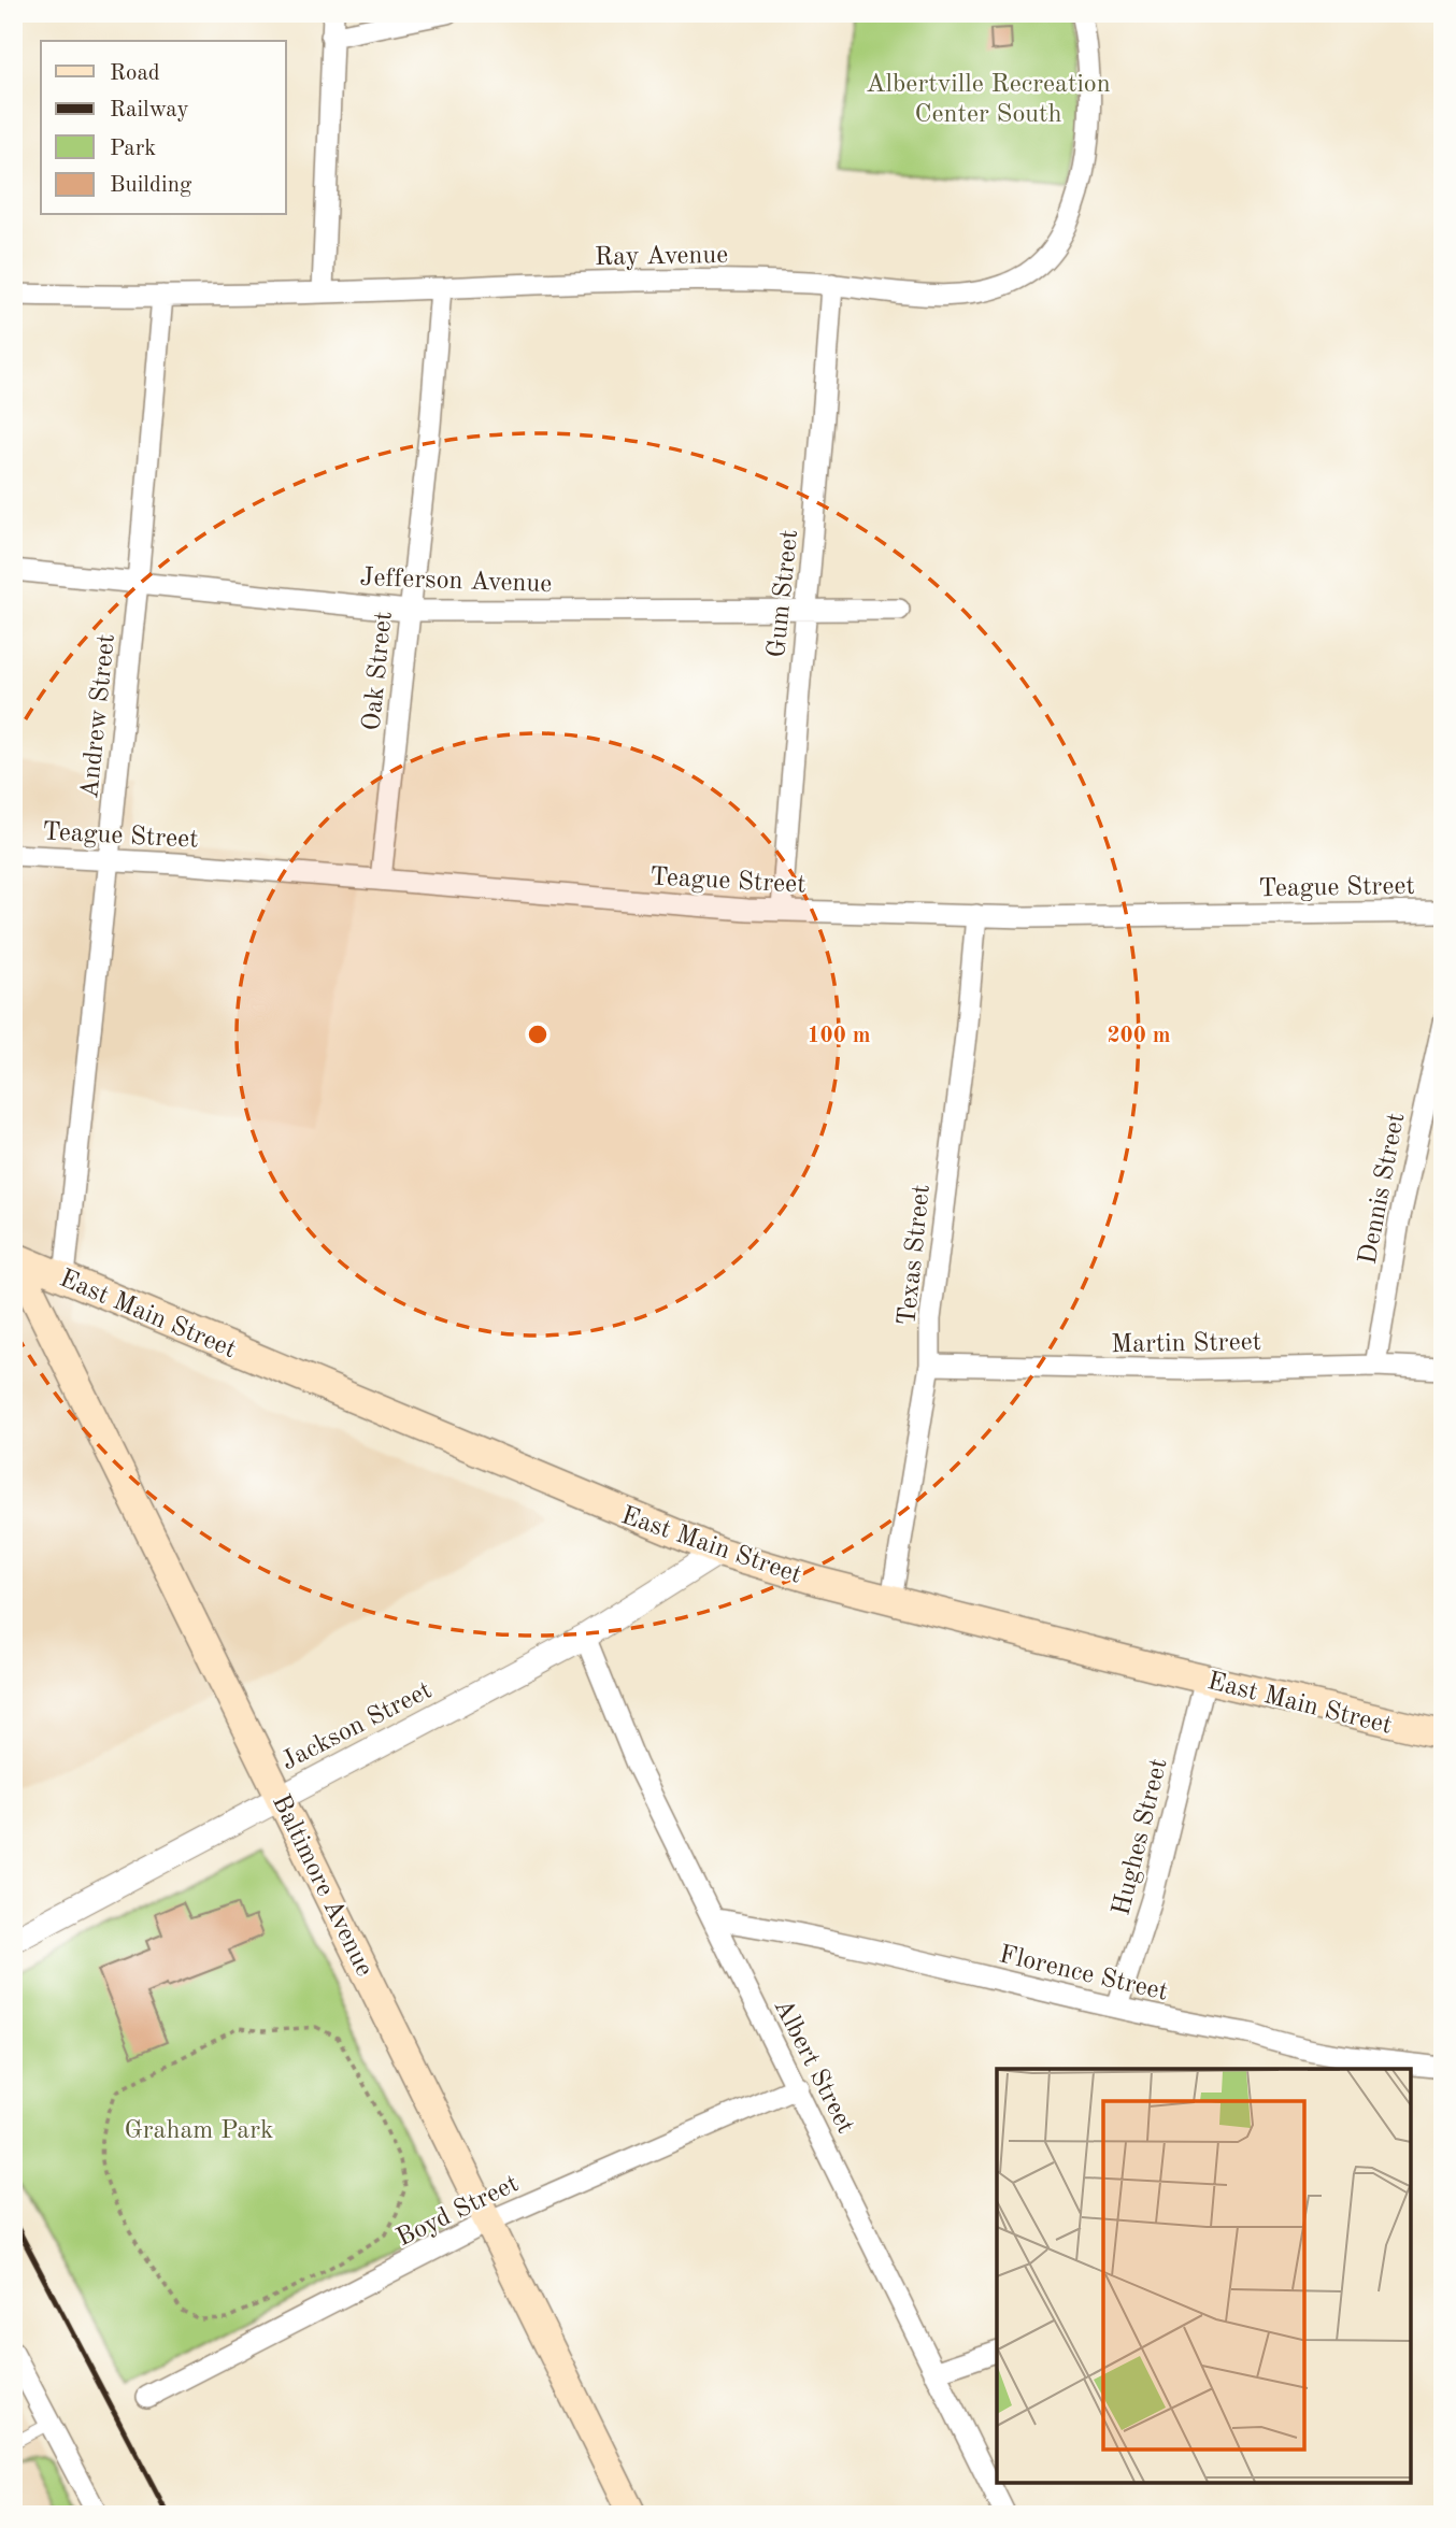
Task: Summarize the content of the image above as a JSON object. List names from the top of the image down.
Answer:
{
  "streets": {
    "main road": ["East Main Street", "Baltimore Avenue"],
    "street": [
      "Ray Avenue",
      "Jefferson Avenue",
      "Gum Street",
      "Oak Street",
      "Andrew Street",
      "Teague Street",
      "Dennis Street",
      "Texas Street",
      "Martin Street",
      "Jackson Street",
      "Hughes Street",
      "Florence Street",
      "Albert Street",
      "Boyd Street"
    ]
  },
  "crossings": [
    ["Ray Avenue", "Gum Street"],
    ["Ray Avenue", "Oak Street"],
    ["Ray Avenue", "Andrew Street"],
    ["Jefferson Avenue", "Gum Street"],
    ["Jefferson Avenue", "Oak Street"],
    ["Jefferson Avenue", "Andrew Street"],
    ["Gum Street", "Teague Street"],
    ["Oak Street", "Teague Street"],
    ["Andrew Street", "Teague Street"],
    ["Andrew Street", "East Main Street"],
    ["Teague Street", "Texas Street"],
    ["Dennis Street", "Martin Street"],
    ["Texas Street", "East Main Street"],
    ["Texas Street", "Martin Street"],
    ["East Main Street", "Jackson Street"],
    ["East Main Street", "Hughes Street"],
    ["East Main Street", "Baltimore Avenue"],
    ["Jackson Street", "Baltimore Avenue"],
    ["Jackson Street", "Albert Street"],
    ["Hughes Street", "Florence Street"],
    ["Baltimore Avenue", "Boyd Street"],
    ["Florence Street", "Albert Street"],
    ["Albert Street", "Boyd Street"]
  ],
  "parks": ["Albertville Recreation Center South", "Graham Park"],
  "legend": [
    "Road",
    "Railway",
    "Park",
    "Building"
  ],
  "rings": ["100 m", "200 m"]
}
